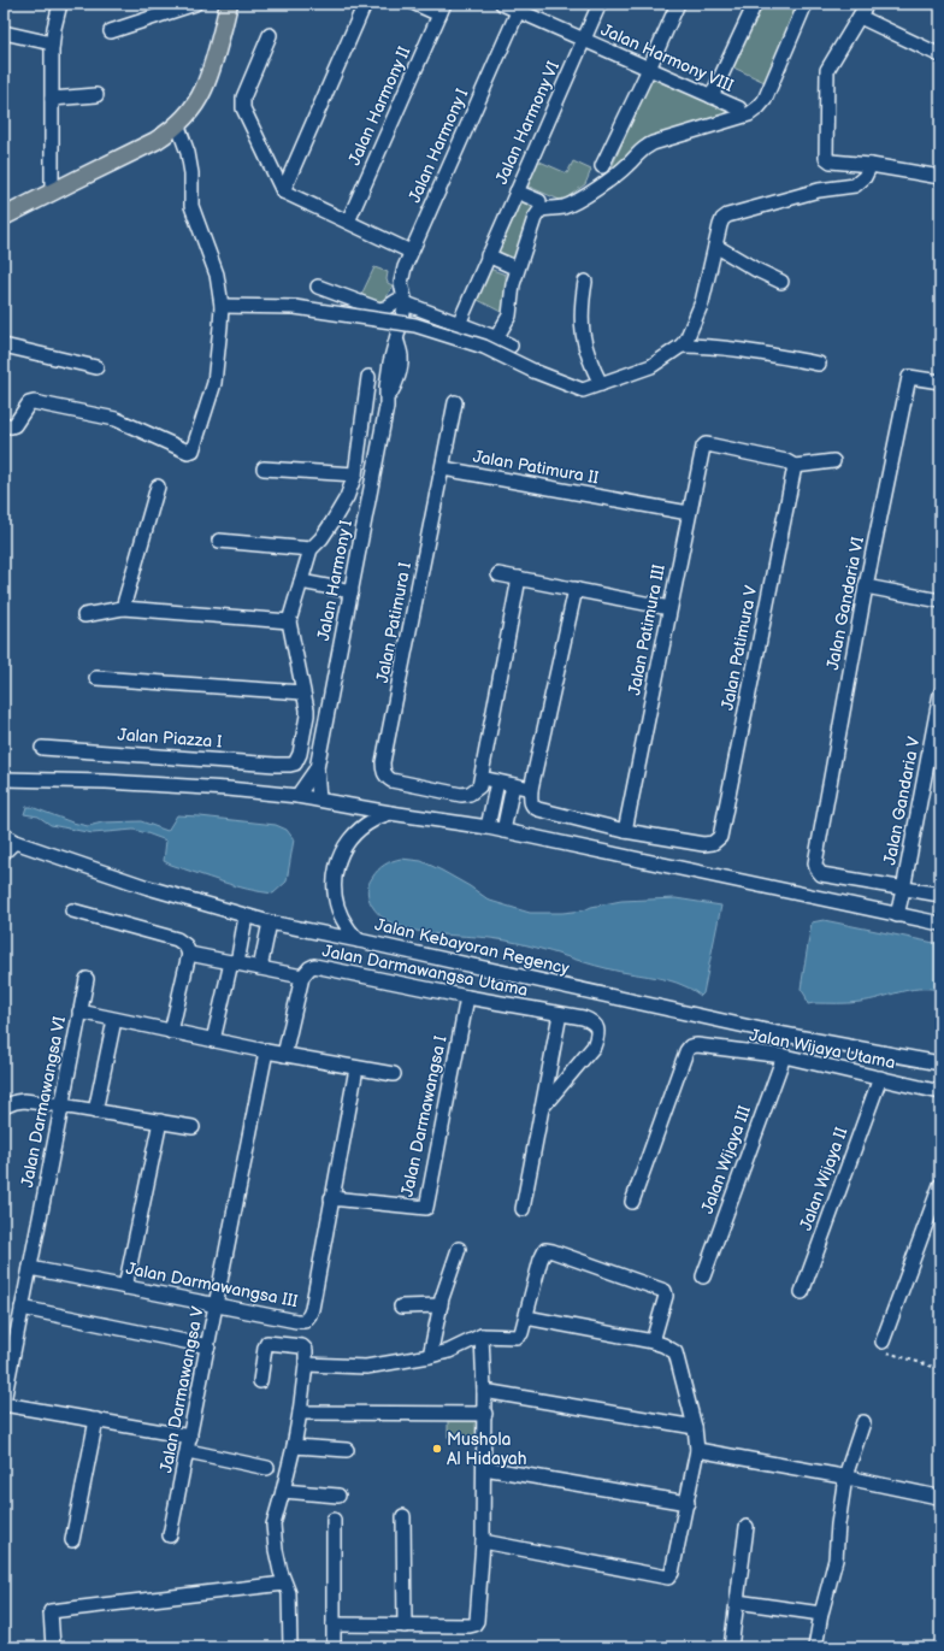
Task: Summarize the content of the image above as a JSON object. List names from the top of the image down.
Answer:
{
  "streets": {
    "street": [
      "Jalan Harmony VIII",
      "Jalan Harmony II",
      "Jalan Harmony VI",
      "Jalan Harmony I",
      "Jalan Patimura II",
      "Jalan Gandaria VI",
      "Jalan Patimura I",
      "Jalan Patimura III",
      "Jalan Patimura V",
      "Jalan Piazza I",
      "Jalan Gandaria V",
      "Jalan Kebayoran Regency",
      "Jalan Darmawangsa Utama",
      "Jalan Wijaya Utama",
      "Jalan Darmawangsa VI",
      "Jalan Darmawangsa I",
      "Jalan Wijaya III",
      "Jalan Wijaya II",
      "Jalan Darmawangsa III",
      "Jalan Darmawangsa V"
    ]
  },
  "crossings": [
    ["Jalan Harmony VIII", "Jalan Harmony VI"],
    ["Jalan Harmony VIII", "Jalan Harmony I"],
    ["Jalan Patimura II", "Jalan Patimura I"],
    ["Jalan Patimura II", "Jalan Patimura III"],
    ["Jalan Gandaria VI", "Jalan Gandaria V"],
    ["Jalan Patimura III", "Jalan Patimura V"],
    ["Jalan Darmawangsa Utama", "Jalan Darmawangsa I"],
    ["Jalan Wijaya Utama", "Jalan Wijaya III"],
    ["Jalan Wijaya Utama", "Jalan Wijaya II"],
    ["Jalan Darmawangsa VI", "Jalan Darmawangsa III"],
    ["Jalan Darmawangsa I", "Jalan Darmawangsa III"],
    ["Jalan Darmawangsa III", "Jalan Darmawangsa V"]
  ],
  "places": ["Mushola Al Hidayah"]
}
